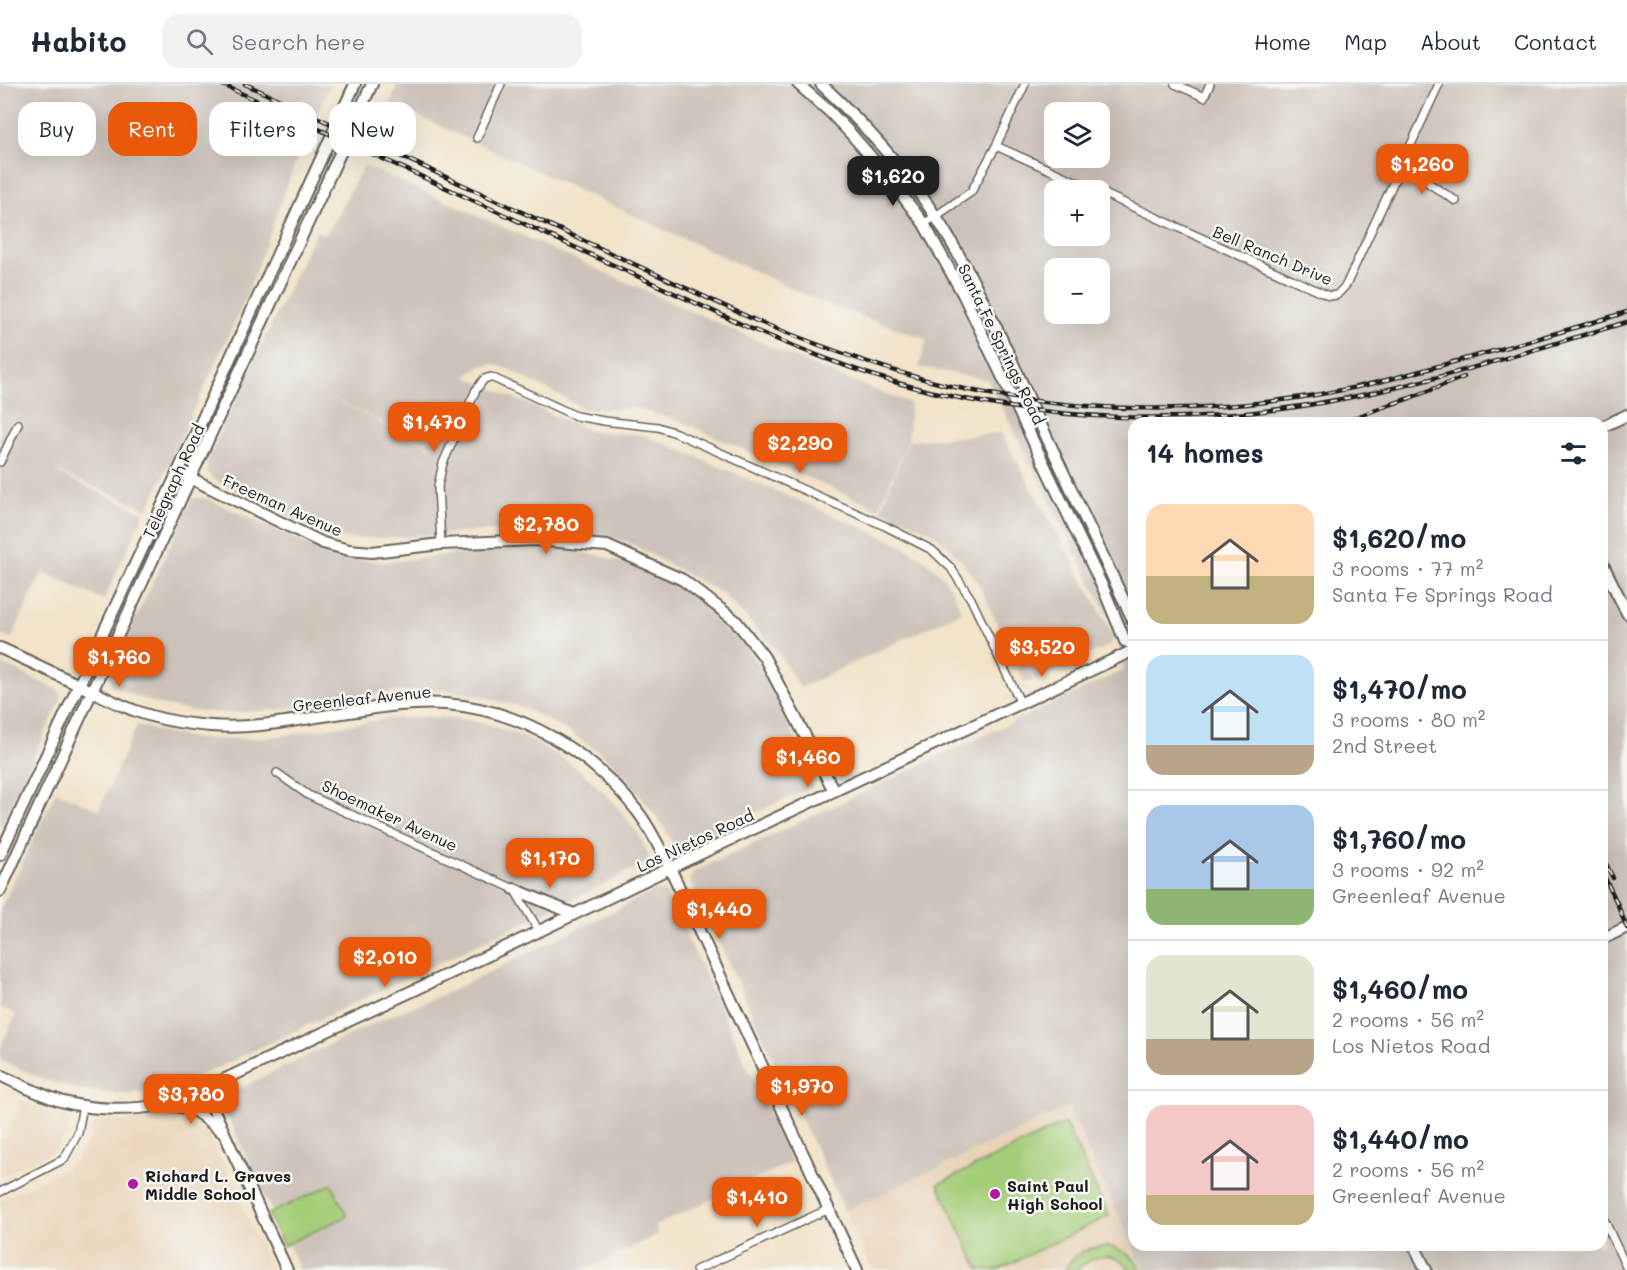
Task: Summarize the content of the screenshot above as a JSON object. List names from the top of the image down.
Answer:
{
  "streets": {
    "main road": [
      "Santa Fe Springs Road",
      "Telegraph Road",
      "Freeman Avenue",
      "Greenleaf Avenue",
      "Los Nietos Road"
    ],
    "street": ["Bell Ranch Drive", "Shoemaker Avenue"]
  },
  "crossings": [
    ["Telegraph Road", "Freeman Avenue"],
    ["Telegraph Road", "Greenleaf Avenue"],
    ["Freeman Avenue", "Los Nietos Road"],
    ["Greenleaf Avenue", "Los Nietos Road"]
  ],
  "places": ["Richard L. Graves Middle School", "Saint Paul High School"],
  "page": {
    "header": "Habito",
    "search": "Search here",
    "nav": [
      "Home",
      "Map",
      "About",
      "Contact"
    ],
    "map_buttons": ["+", "−"],
    "chip": [
      "Buy",
      "Rent",
      "Filters",
      "New"
    ],
    "price": [
      "$1,260",
      "$1,620",
      "$1,470",
      "$2,290",
      "$2,780",
      "$3,520",
      "$1,760",
      "$1,460",
      "$1,170",
      "$1,440",
      "$2,010",
      "$1,970",
      "$3,780",
      "$1,410"
    ],
    "heading": "14 homes",
    "list": [
      {
        "name": "$1,620/mo",
        "note": "3 rooms · 77 m² · Santa Fe Springs Road"
      },
      {
        "name": "$1,470/mo",
        "note": "3 rooms · 80 m² · 2nd Street"
      },
      {
        "name": "$1,760/mo",
        "note": "3 rooms · 92 m² · Greenleaf Avenue"
      },
      {
        "name": "$1,460/mo",
        "note": "2 rooms · 56 m² · Los Nietos Road"
      },
      {
        "name": "$1,440/mo",
        "note": "2 rooms · 56 m² · Greenleaf Avenue"
      }
    ]
  }
}
